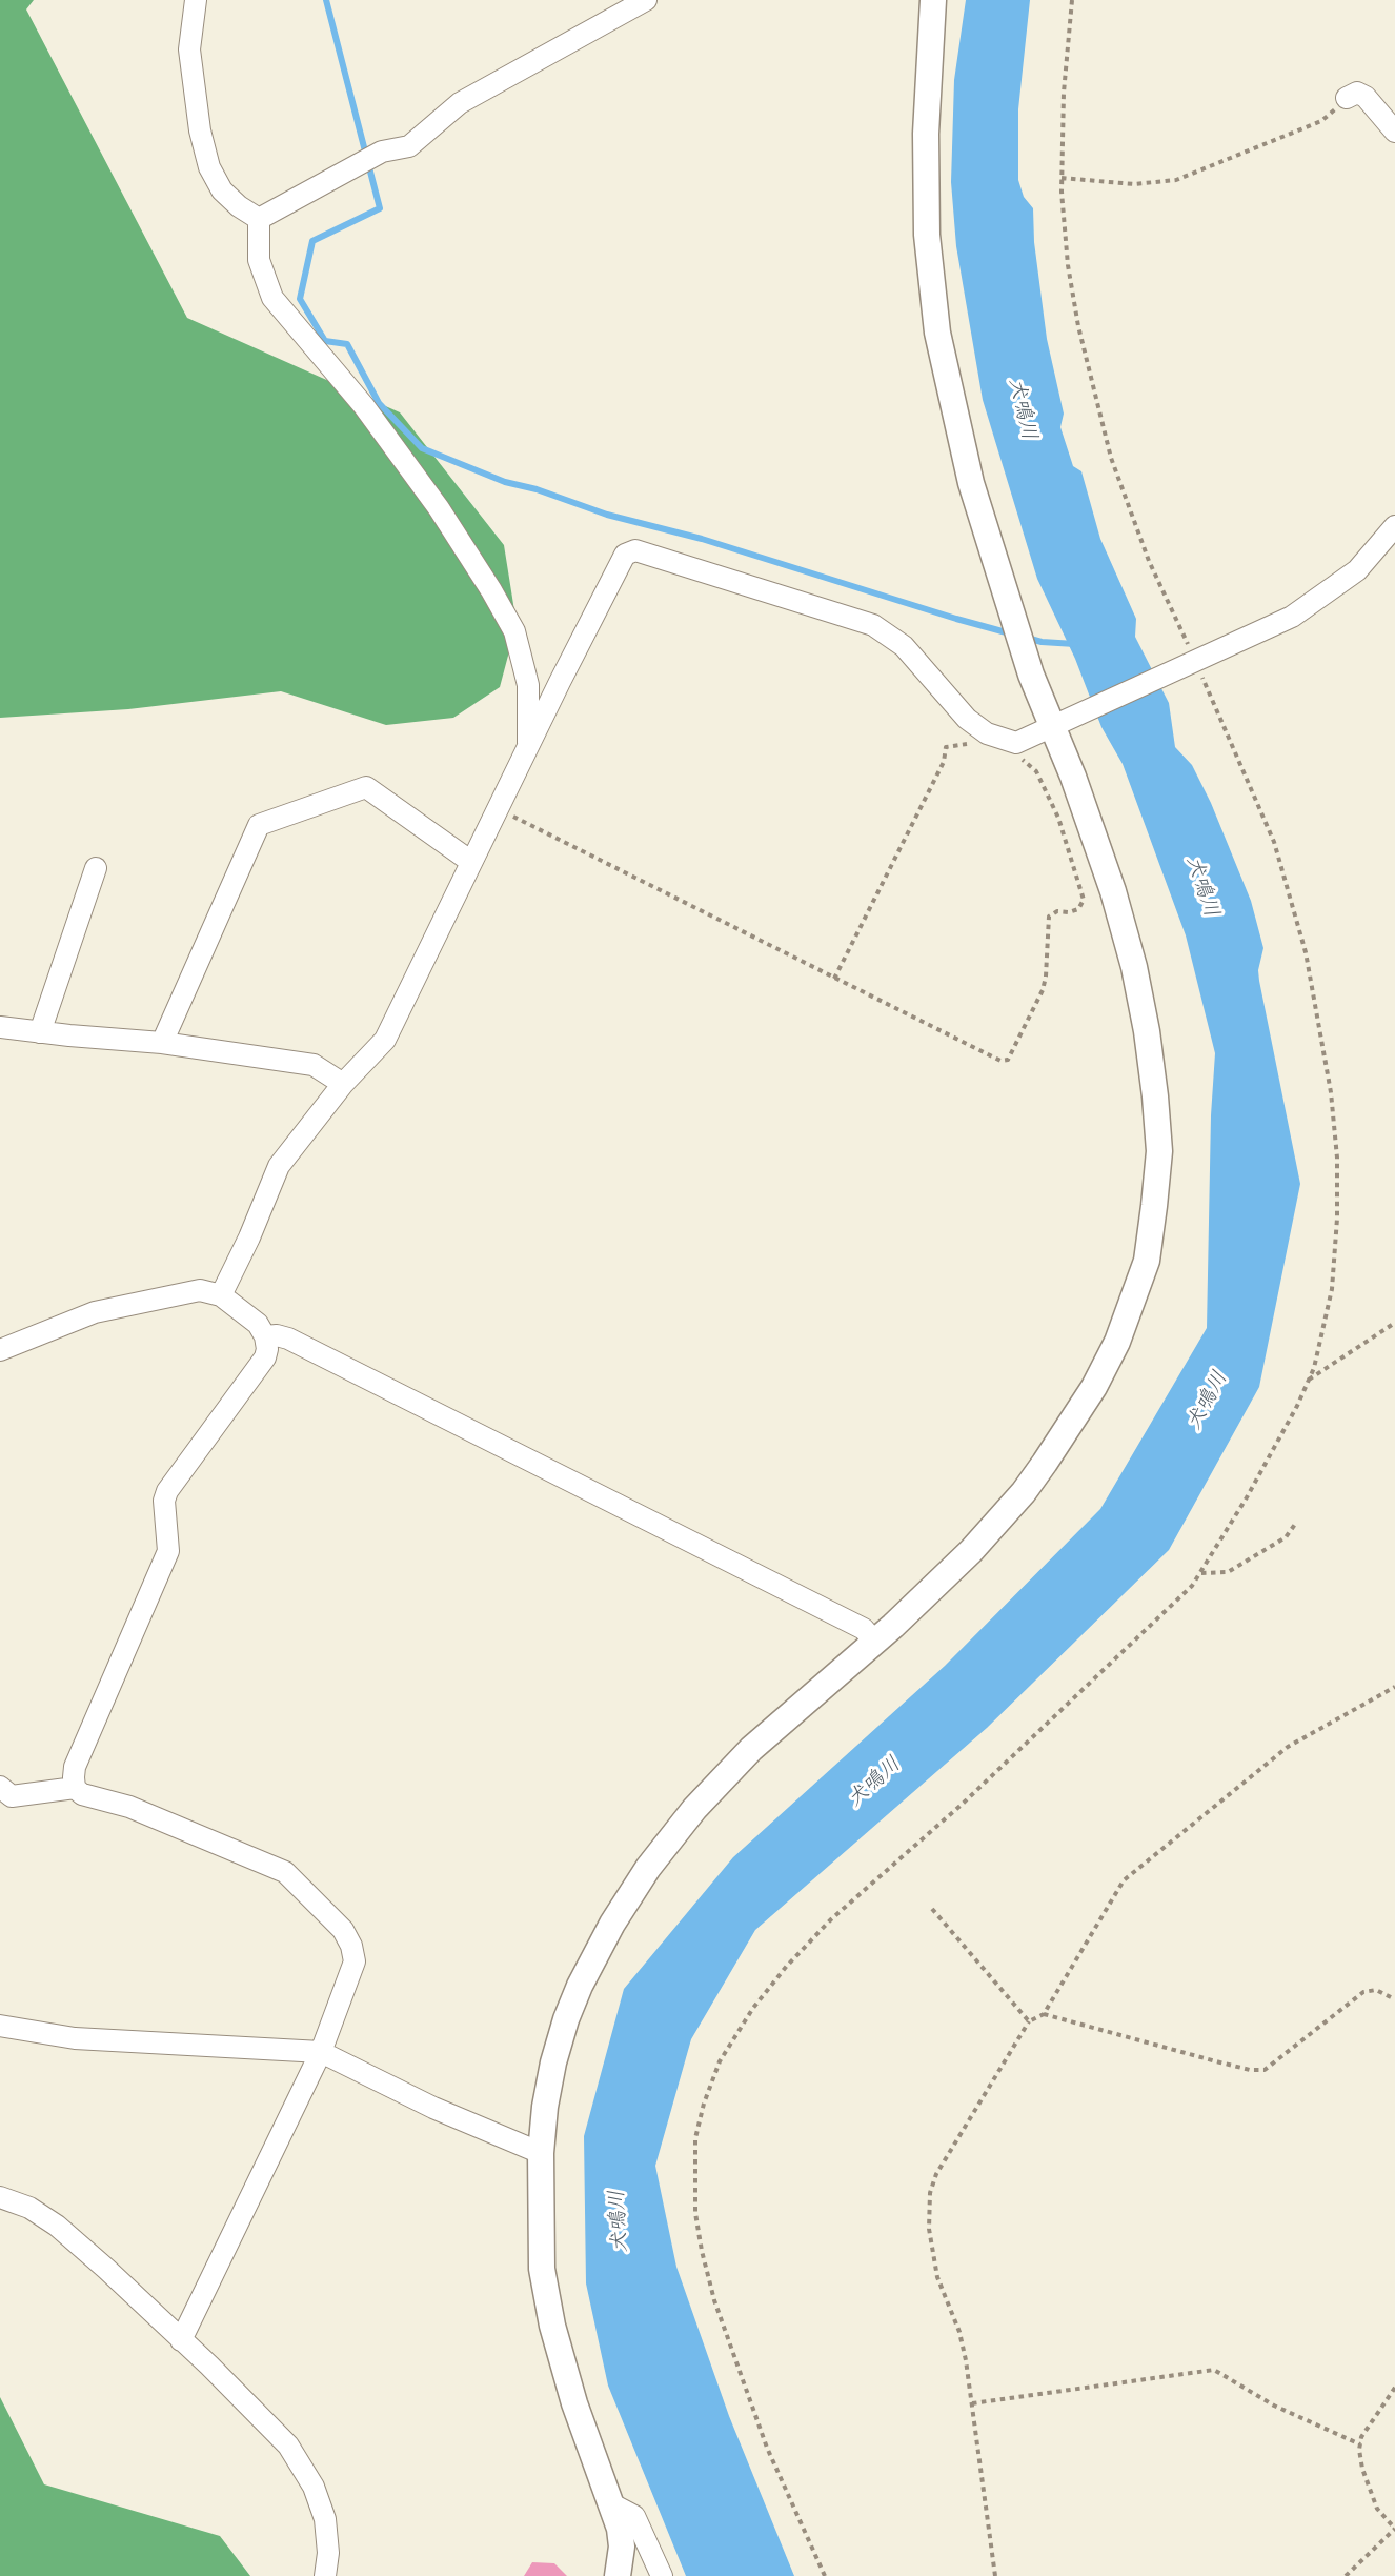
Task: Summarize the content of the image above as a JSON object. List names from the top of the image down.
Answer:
{
  "water": ["犬鳴川"]
}
